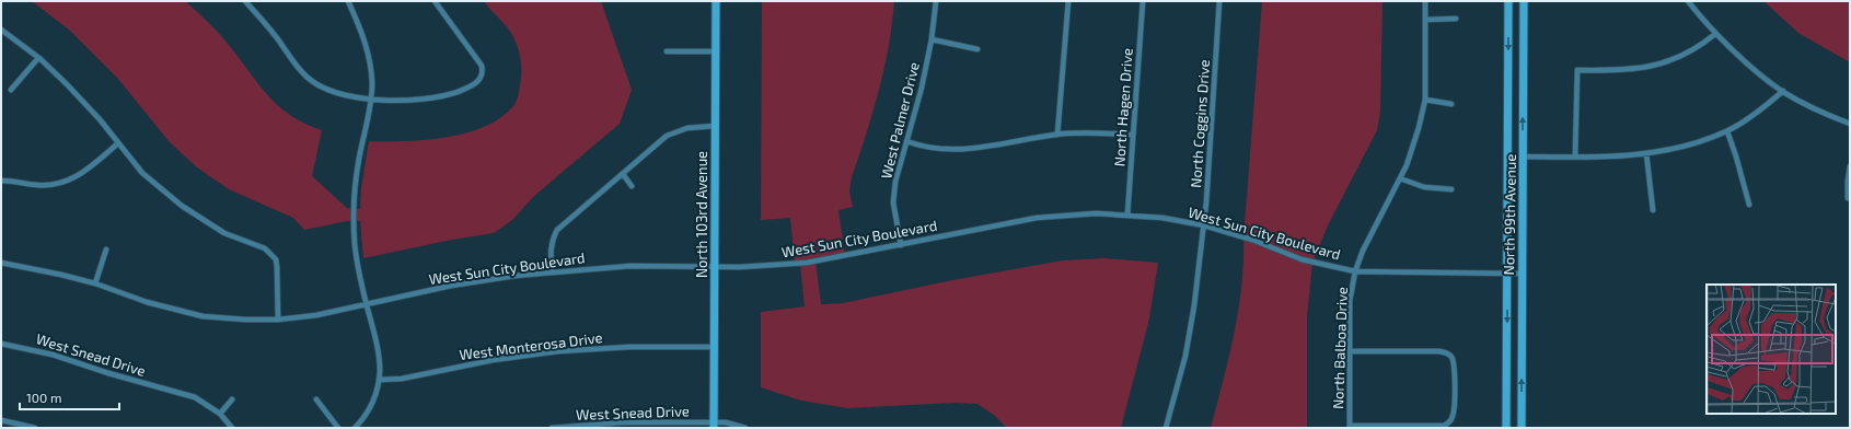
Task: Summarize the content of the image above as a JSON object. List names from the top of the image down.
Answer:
{
  "streets": {
    "main road": ["North 103rd Avenue", "North 99th Avenue"],
    "street": [
      "North Hagen Drive",
      "West Palmer Drive",
      "North Coggins Drive",
      "West Sun City Boulevard",
      "West Monterosa Drive",
      "North Balboa Drive",
      "West Snead Drive"
    ]
  },
  "crossings": [
    ["North Hagen Drive", "West Sun City Boulevard"],
    ["West Palmer Drive", "West Sun City Boulevard"],
    ["North Coggins Drive", "West Sun City Boulevard"],
    ["North 103rd Avenue", "West Sun City Boulevard"],
    ["North 103rd Avenue", "West Monterosa Drive"],
    ["North 103rd Avenue", "West Snead Drive"],
    ["North 99th Avenue", "West Sun City Boulevard"],
    ["West Sun City Boulevard", "North Balboa Drive"]
  ],
  "scale_bar": "100 m"
}
